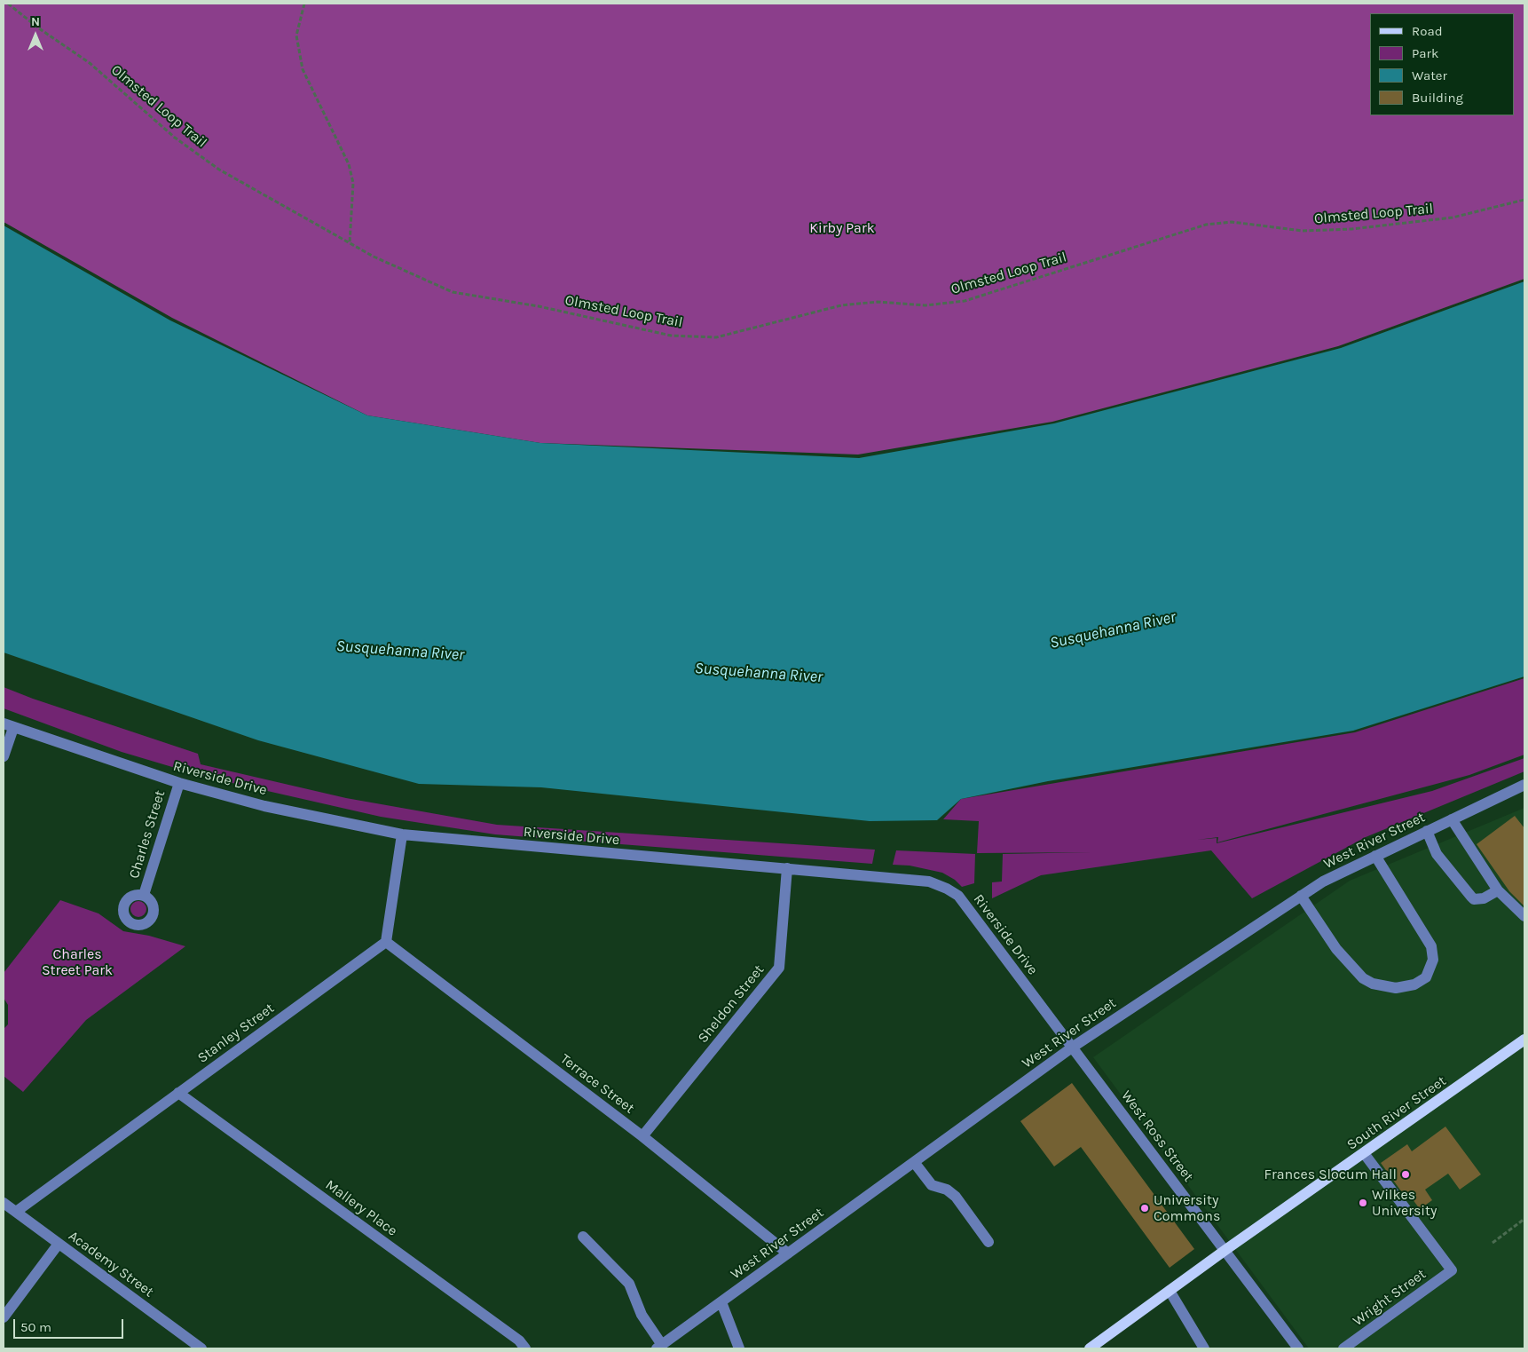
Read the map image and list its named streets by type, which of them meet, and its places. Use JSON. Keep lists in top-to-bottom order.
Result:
{
  "streets": {
    "main road": ["South River Street"],
    "street": [
      "Riverside Drive",
      "Charles Street",
      "West River Street",
      "Sheldon Street",
      "Stanley Street",
      "Terrace Street",
      "West Ross Street",
      "Mallery Place",
      "Academy Street",
      "Wright Street"
    ],
    "path": ["Olmsted Loop Trail"]
  },
  "crossings": [
    ["Riverside Drive", "Charles Street"],
    ["Riverside Drive", "West River Street"],
    ["Riverside Drive", "Sheldon Street"],
    ["Riverside Drive", "West Ross Street"],
    ["West River Street", "Terrace Street"],
    ["West River Street", "West Ross Street"],
    ["Sheldon Street", "Terrace Street"],
    ["Stanley Street", "Terrace Street"],
    ["Stanley Street", "Mallery Place"],
    ["Stanley Street", "Academy Street"],
    ["South River Street", "West Ross Street"],
    ["South River Street", "Wright Street"]
  ],
  "water": ["Susquehanna River"],
  "parks": ["Kirby Park", "Charles Street Park"],
  "places": ["Frances Slocum Hall", "Wilkes University", "University Commons"],
  "legend": [
    "Road",
    "Park",
    "Water",
    "Building"
  ],
  "scale_bar": "50 m",
  "north": "top"
}
